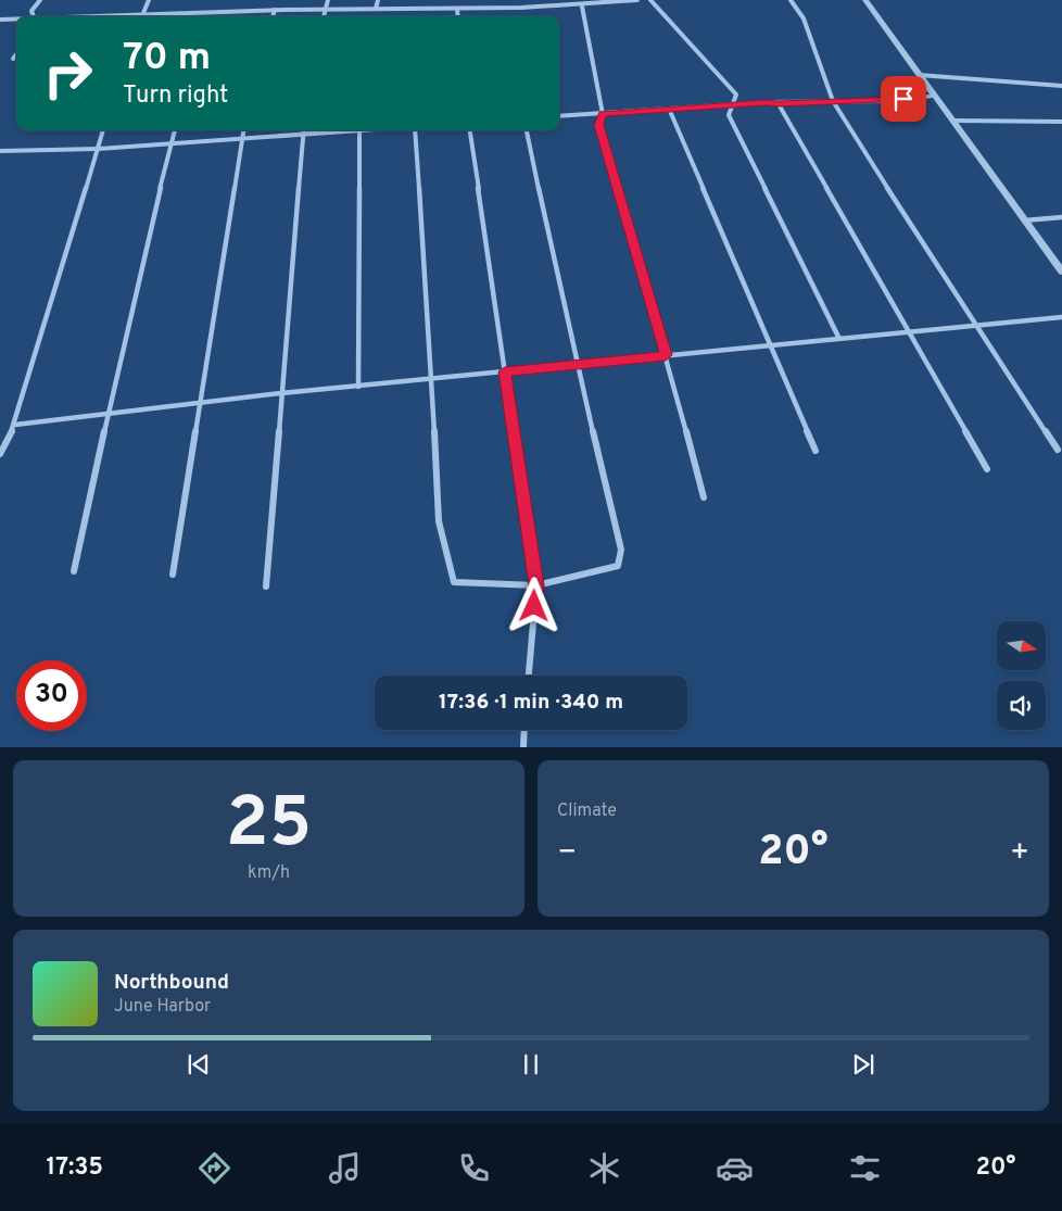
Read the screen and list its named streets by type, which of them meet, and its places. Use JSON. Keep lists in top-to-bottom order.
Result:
{
  "north": "right",
  "page": {
    "turn": ["70 m", "Turn right"],
    "limit": "30",
    "trip": "17:36 · 1 min · 340 m",
    "tile": [
      ["25", "km/h"],
      "Climate"
    ],
    "heat": ["−", "20°", "+"],
    "song": ["Northbound", "June Harbor"],
    "tabs": ["17:35", "20°"]
  }
}
